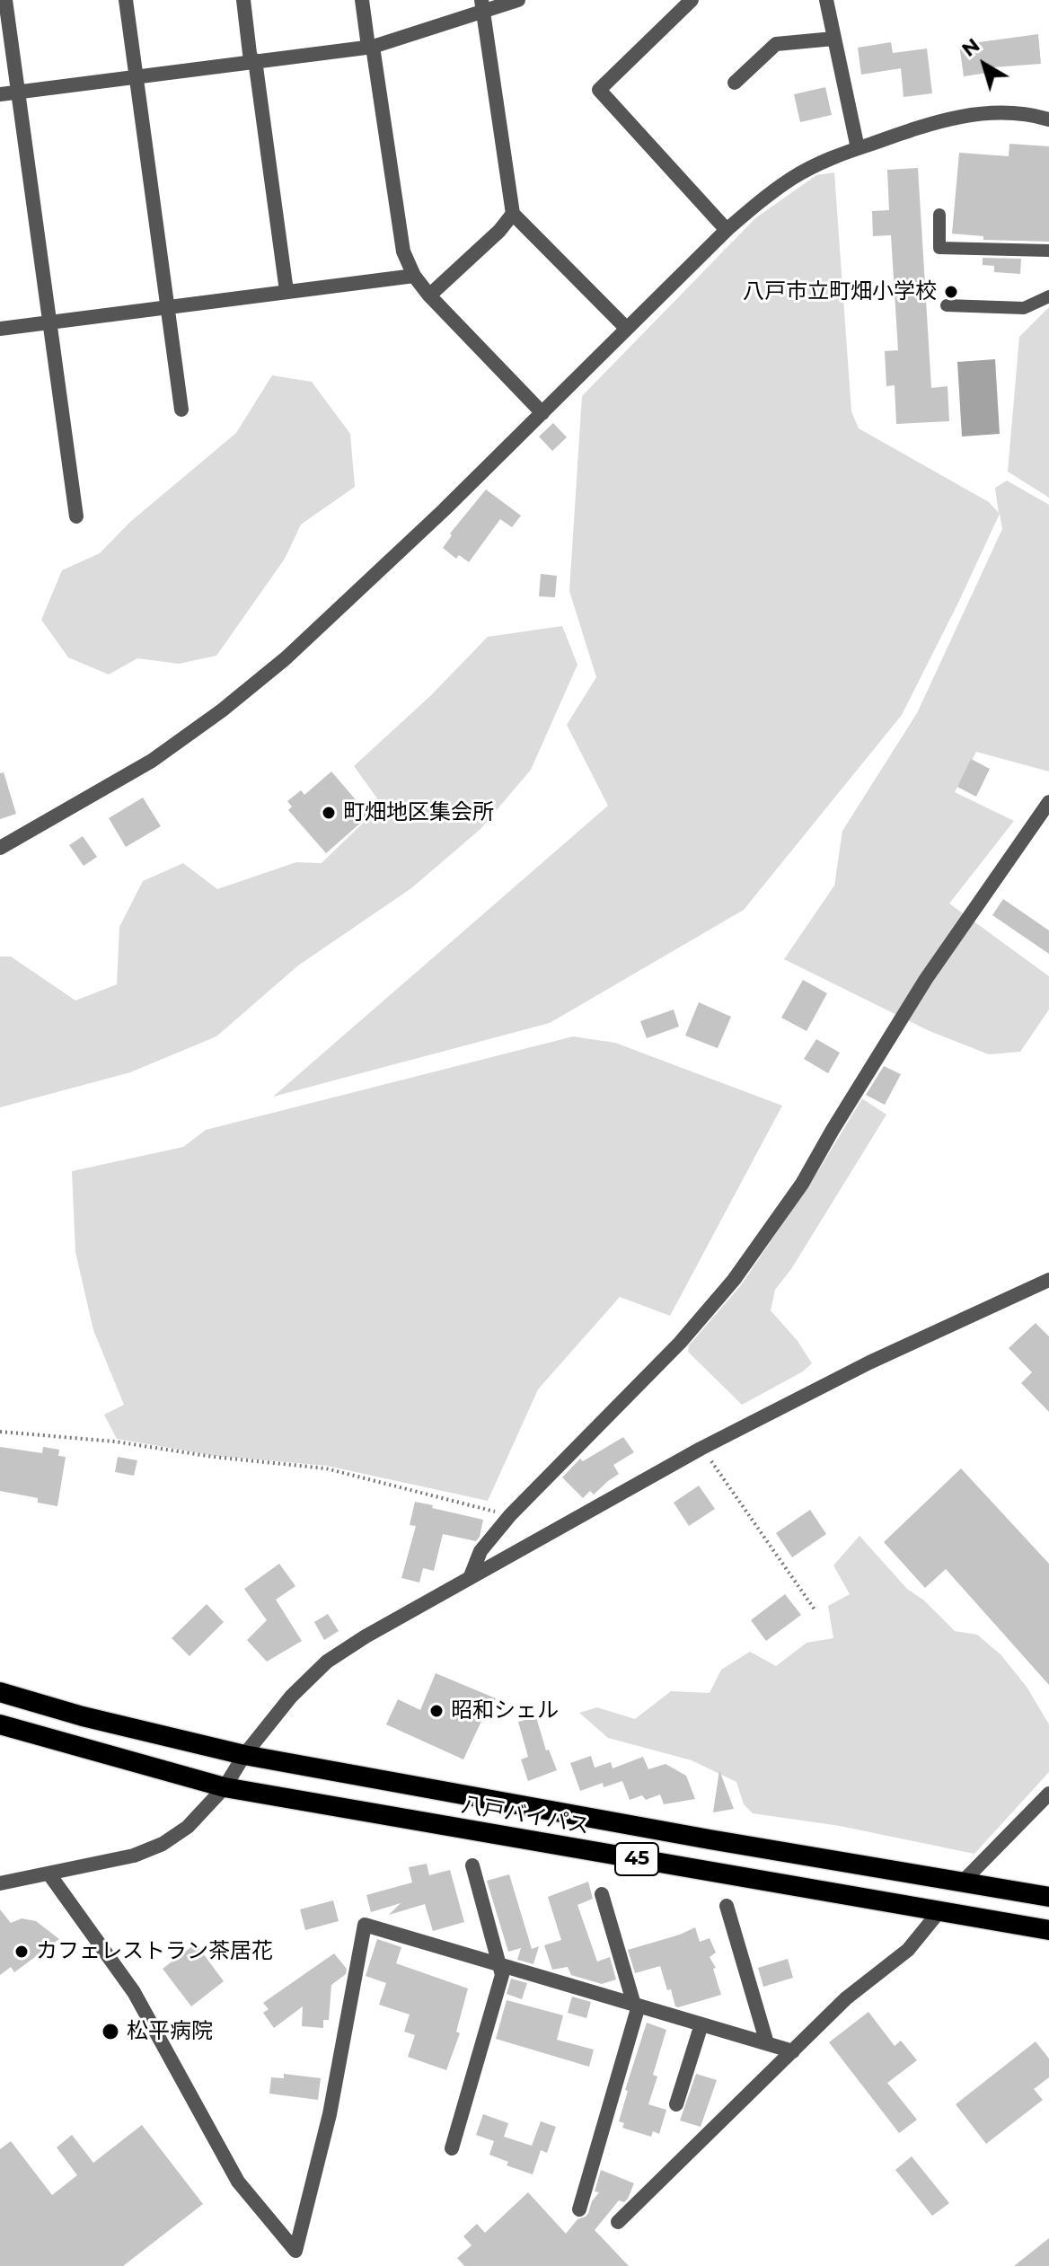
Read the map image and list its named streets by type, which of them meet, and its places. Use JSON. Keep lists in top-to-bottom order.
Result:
{
  "streets": {
    "highway": ["八戸バイパス", "45"]
  },
  "places": [
    "八戸市立町畑小学校",
    "町畑地区集会所",
    "昭和シェル",
    "カフェレストラン茶居花",
    "松平病院"
  ],
  "north": "top left"
}
